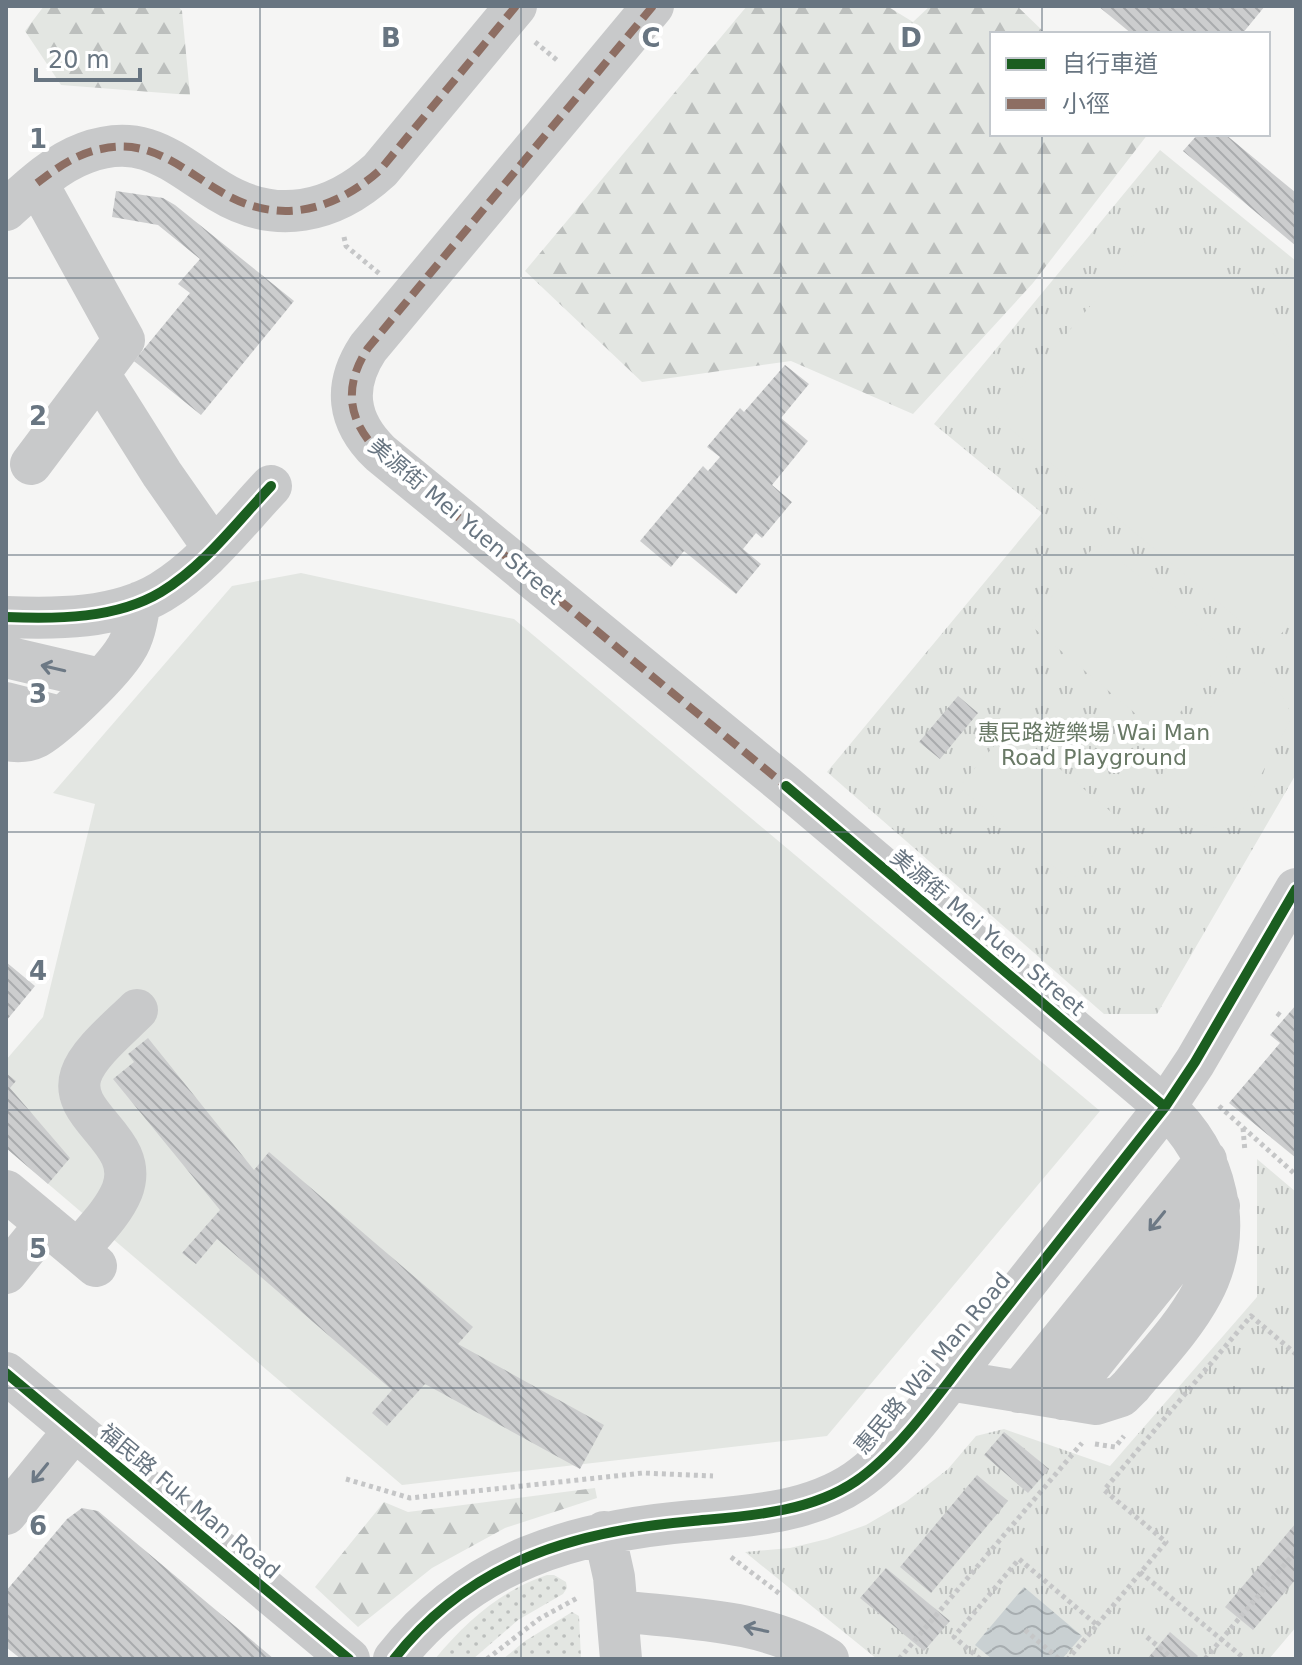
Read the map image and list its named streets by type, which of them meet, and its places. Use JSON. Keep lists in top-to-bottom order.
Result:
{
  "streets": {
    "street": ["美源街 Mei Yuen Street", "惠民路 Wai Man Road", "福民路 Fuk Man Road"]
  },
  "crossings": [
    ["美源街 Mei Yuen Street", "惠民路 Wai Man Road"]
  ],
  "parks": ["惠民路遊樂場 Wai Man Road Playground"],
  "legend": ["自行車道", "小徑"],
  "scale_bar": "20 m",
  "grid": {
    "columns": ["B", "C", "D"],
    "rows": [
      "1",
      "2",
      "3",
      "4",
      "5",
      "6"
    ]
  }
}
